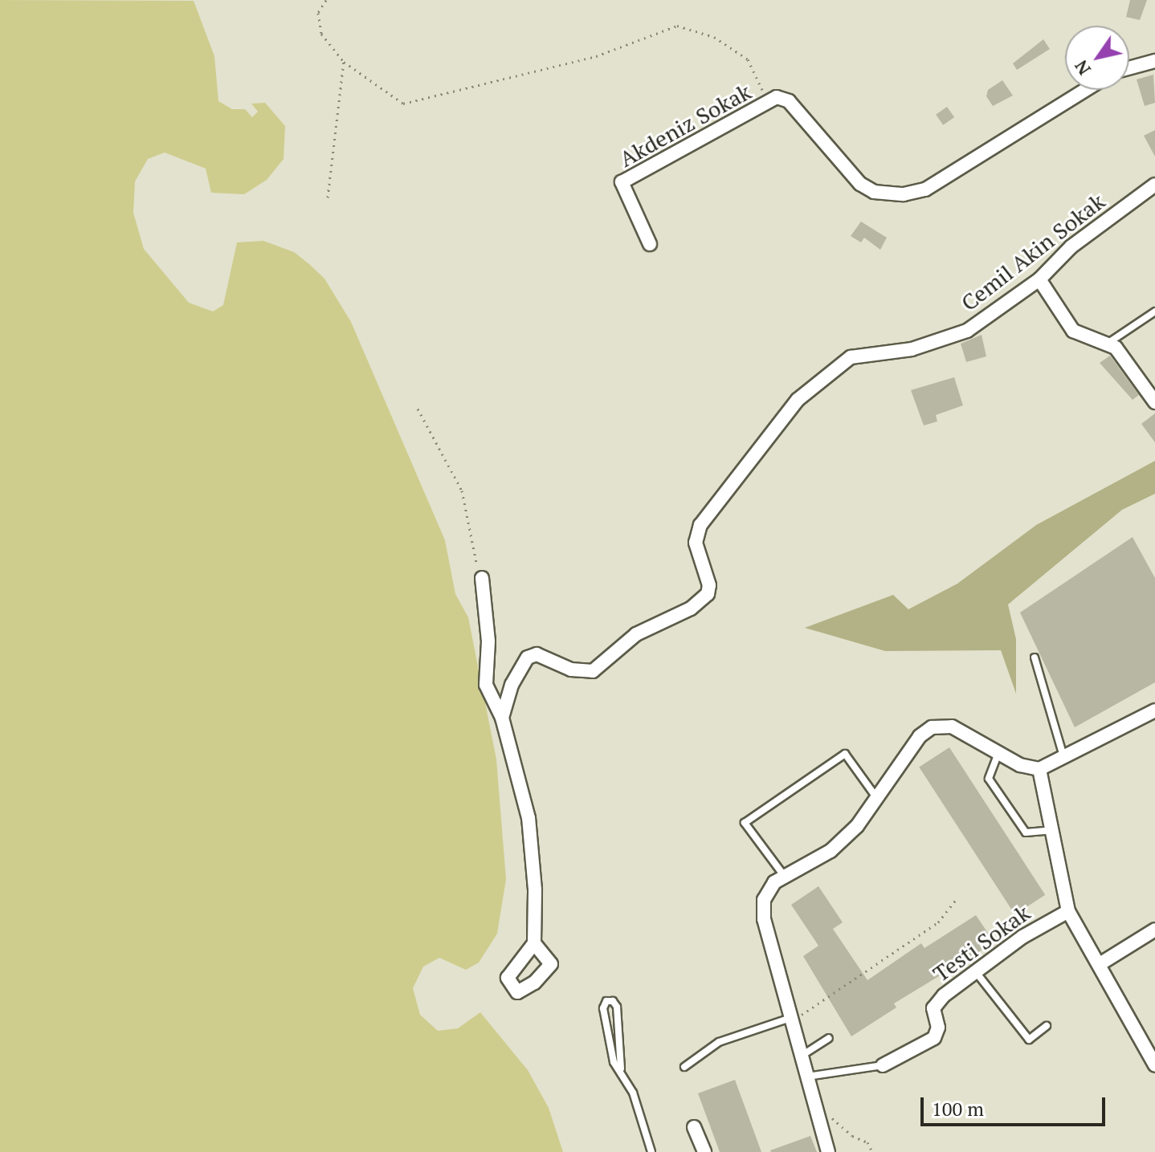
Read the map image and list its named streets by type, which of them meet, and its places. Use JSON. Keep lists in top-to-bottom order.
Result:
{
  "streets": {
    "street": ["Akdeniz Sokak", "Cemil Akin Sokak", "Testi Sokak"]
  },
  "scale_bar": "100 m",
  "north": "bottom left"
}
